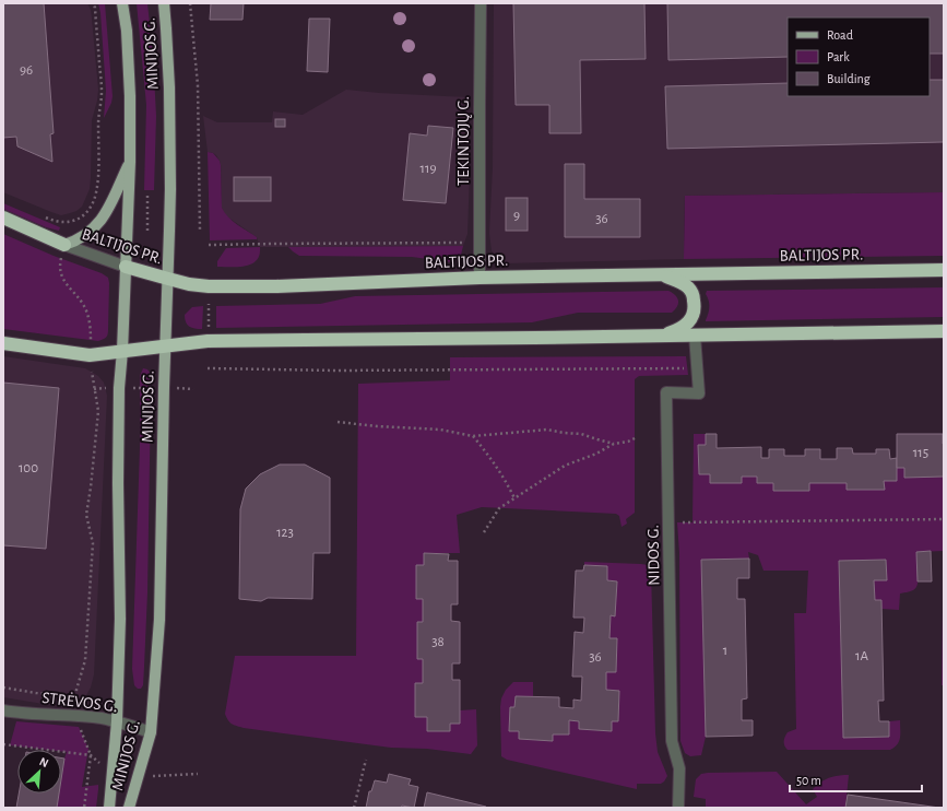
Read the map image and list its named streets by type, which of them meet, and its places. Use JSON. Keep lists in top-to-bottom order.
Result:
{
  "streets": {
    "highway": ["BALTIJOS PR."],
    "main road": ["MINIJOS G."],
    "street": ["TEKINTOJŲ G.", "NIDOS G.", "STRĖVOS G."]
  },
  "crossings": [
    ["MINIJOS G.", "BALTIJOS PR."],
    ["MINIJOS G.", "STRĖVOS G."],
    ["TEKINTOJŲ G.", "BALTIJOS PR."]
  ],
  "house_numbers": [
    "96",
    "119",
    "9",
    "36",
    "115",
    "100",
    "123",
    "38",
    "1",
    "1A",
    "36"
  ],
  "legend": ["Road", "Park", "Building"],
  "scale_bar": "50 m",
  "north": "top right"
}
